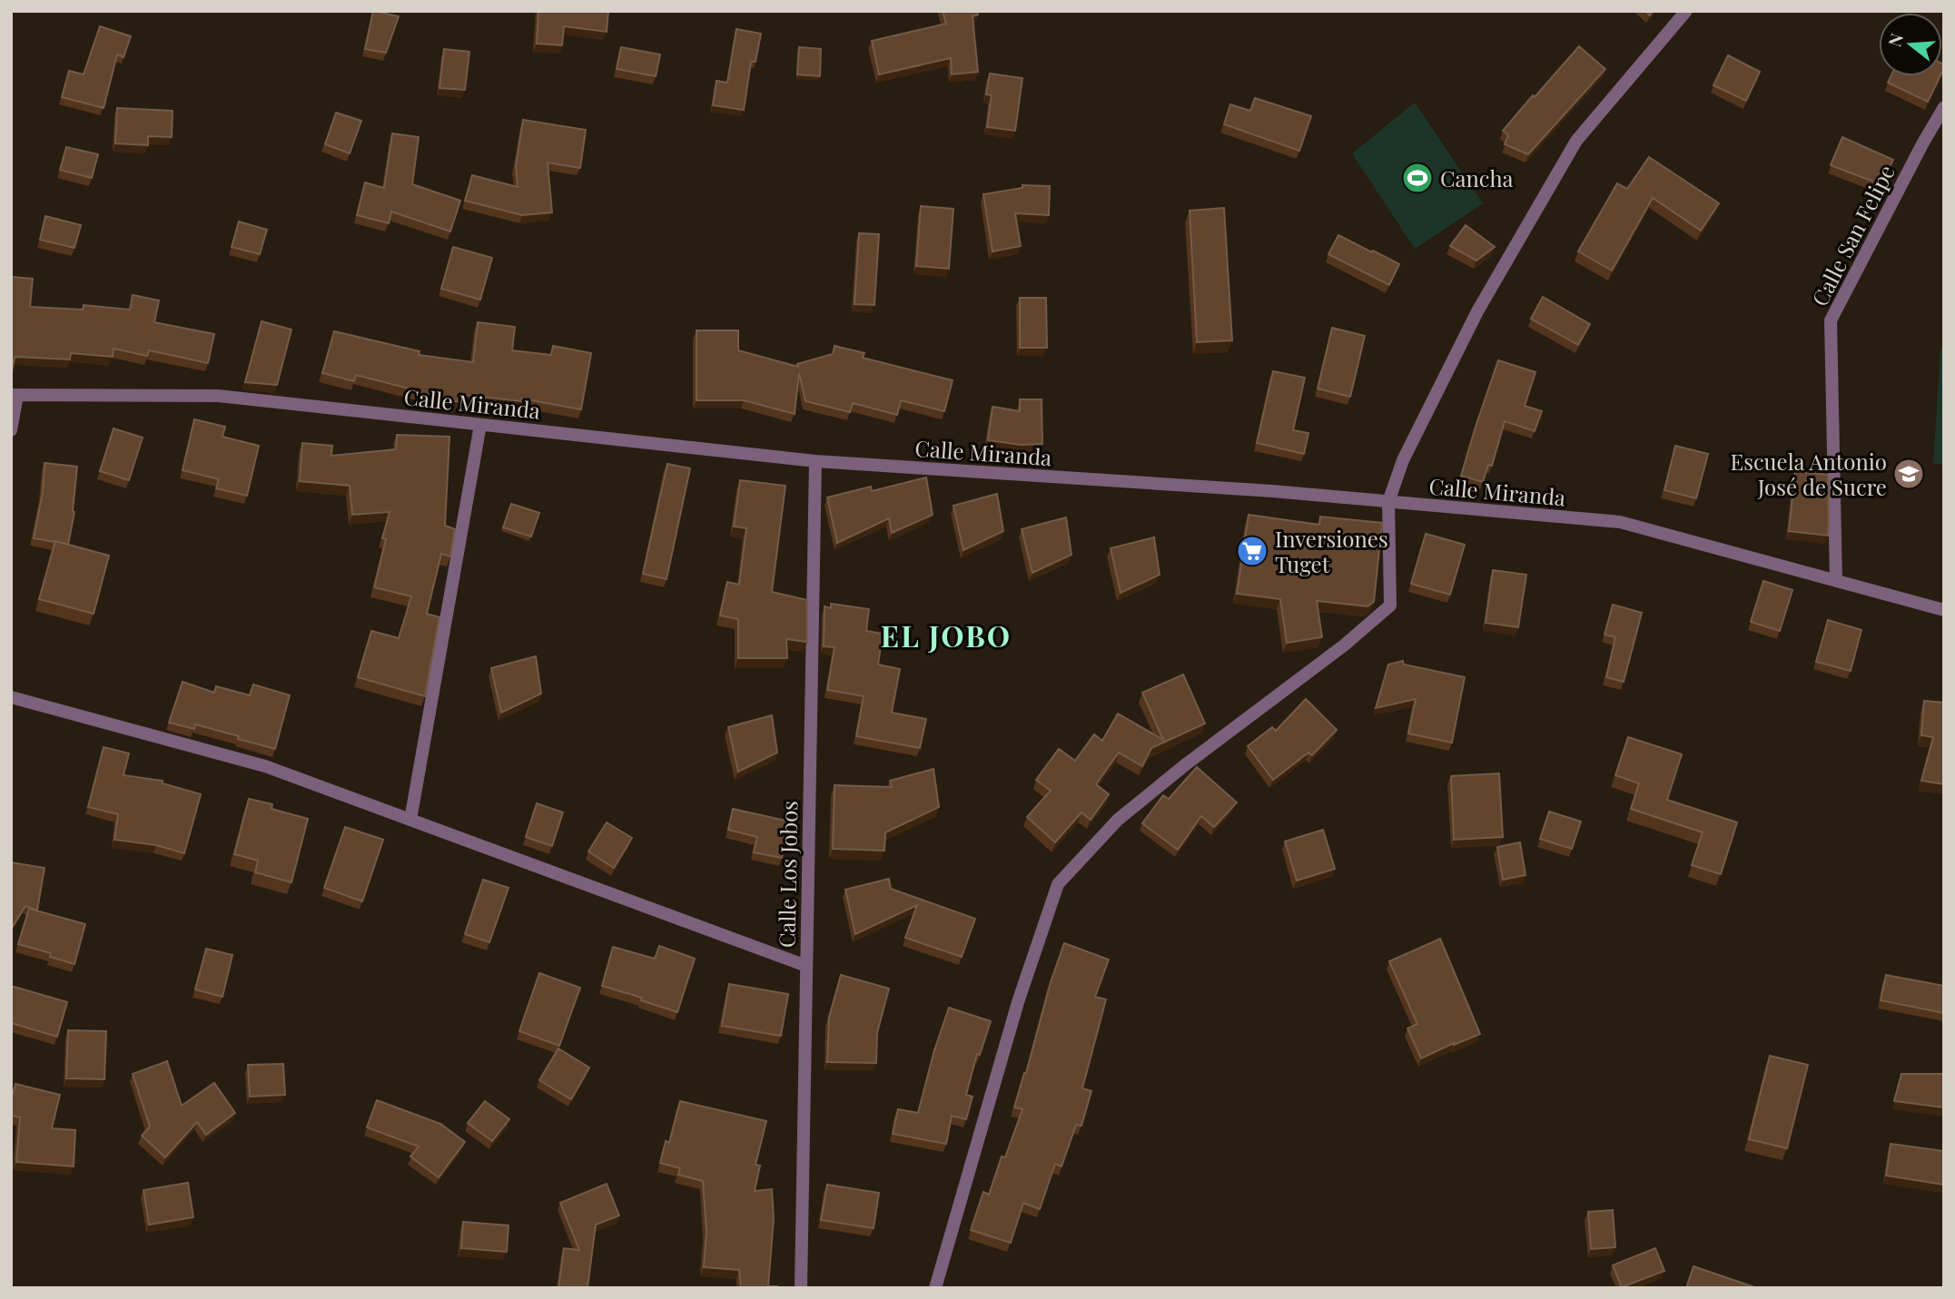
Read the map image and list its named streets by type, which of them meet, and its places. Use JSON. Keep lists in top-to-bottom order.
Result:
{
  "streets": {
    "street": ["Calle San Felipe", "Calle Miranda", "Calle Los Jobos"]
  },
  "crossings": [
    ["Calle San Felipe", "Calle Miranda"],
    ["Calle Miranda", "Calle Los Jobos"]
  ],
  "districts": ["EL JOBO"],
  "places": {
    "sports": ["Cancha"],
    "school or university": ["Escuela Antonio José de Sucre"],
    "supermarket": ["Inversiones Tuget"]
  },
  "north": "left"
}
